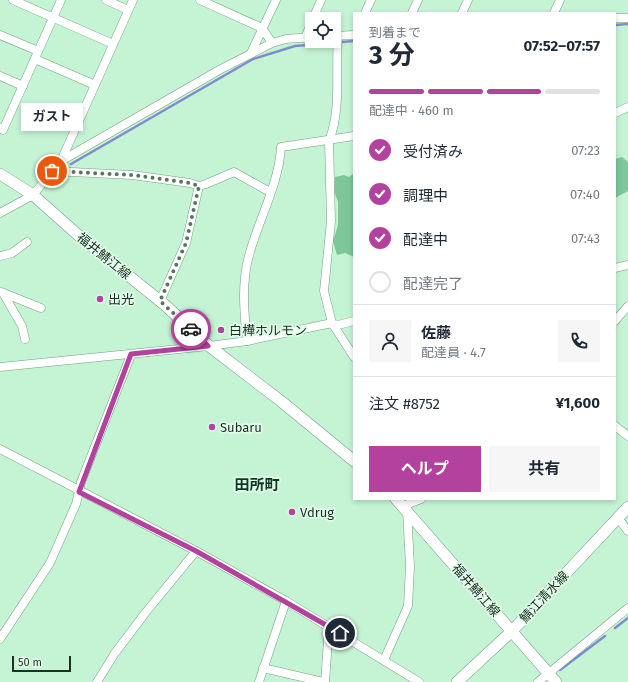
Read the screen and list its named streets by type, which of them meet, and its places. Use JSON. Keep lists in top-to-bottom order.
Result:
{
  "streets": {
    "main road": ["福井鯖江線", "鯖江清水線"]
  },
  "crossings": [
    ["福井鯖江線", "鯖江清水線"]
  ],
  "districts": ["田所町"],
  "places": [
    "ガスト",
    "出光",
    "白樺ホルモン",
    "Subaru",
    "Vdrug"
  ],
  "scale_bar": "50 m",
  "page": {
    "heading": ["3 分", "到着まで", "07:52–07:57"],
    "panel": [
      "佐藤",
      "配達員 · 4.7",
      "注文 #8752",
      "¥1,600"
    ],
    "bar": "配達中 · 460 m",
    "bubble": "ガスト",
    "list": [
      ["受付済み", "07:23"],
      ["調理中", "07:40"],
      ["配達中", "07:43"],
      "配達完了"
    ],
    "buttons": ["ヘルプ", "共有"],
    "scale": "50 m"
  }
}
